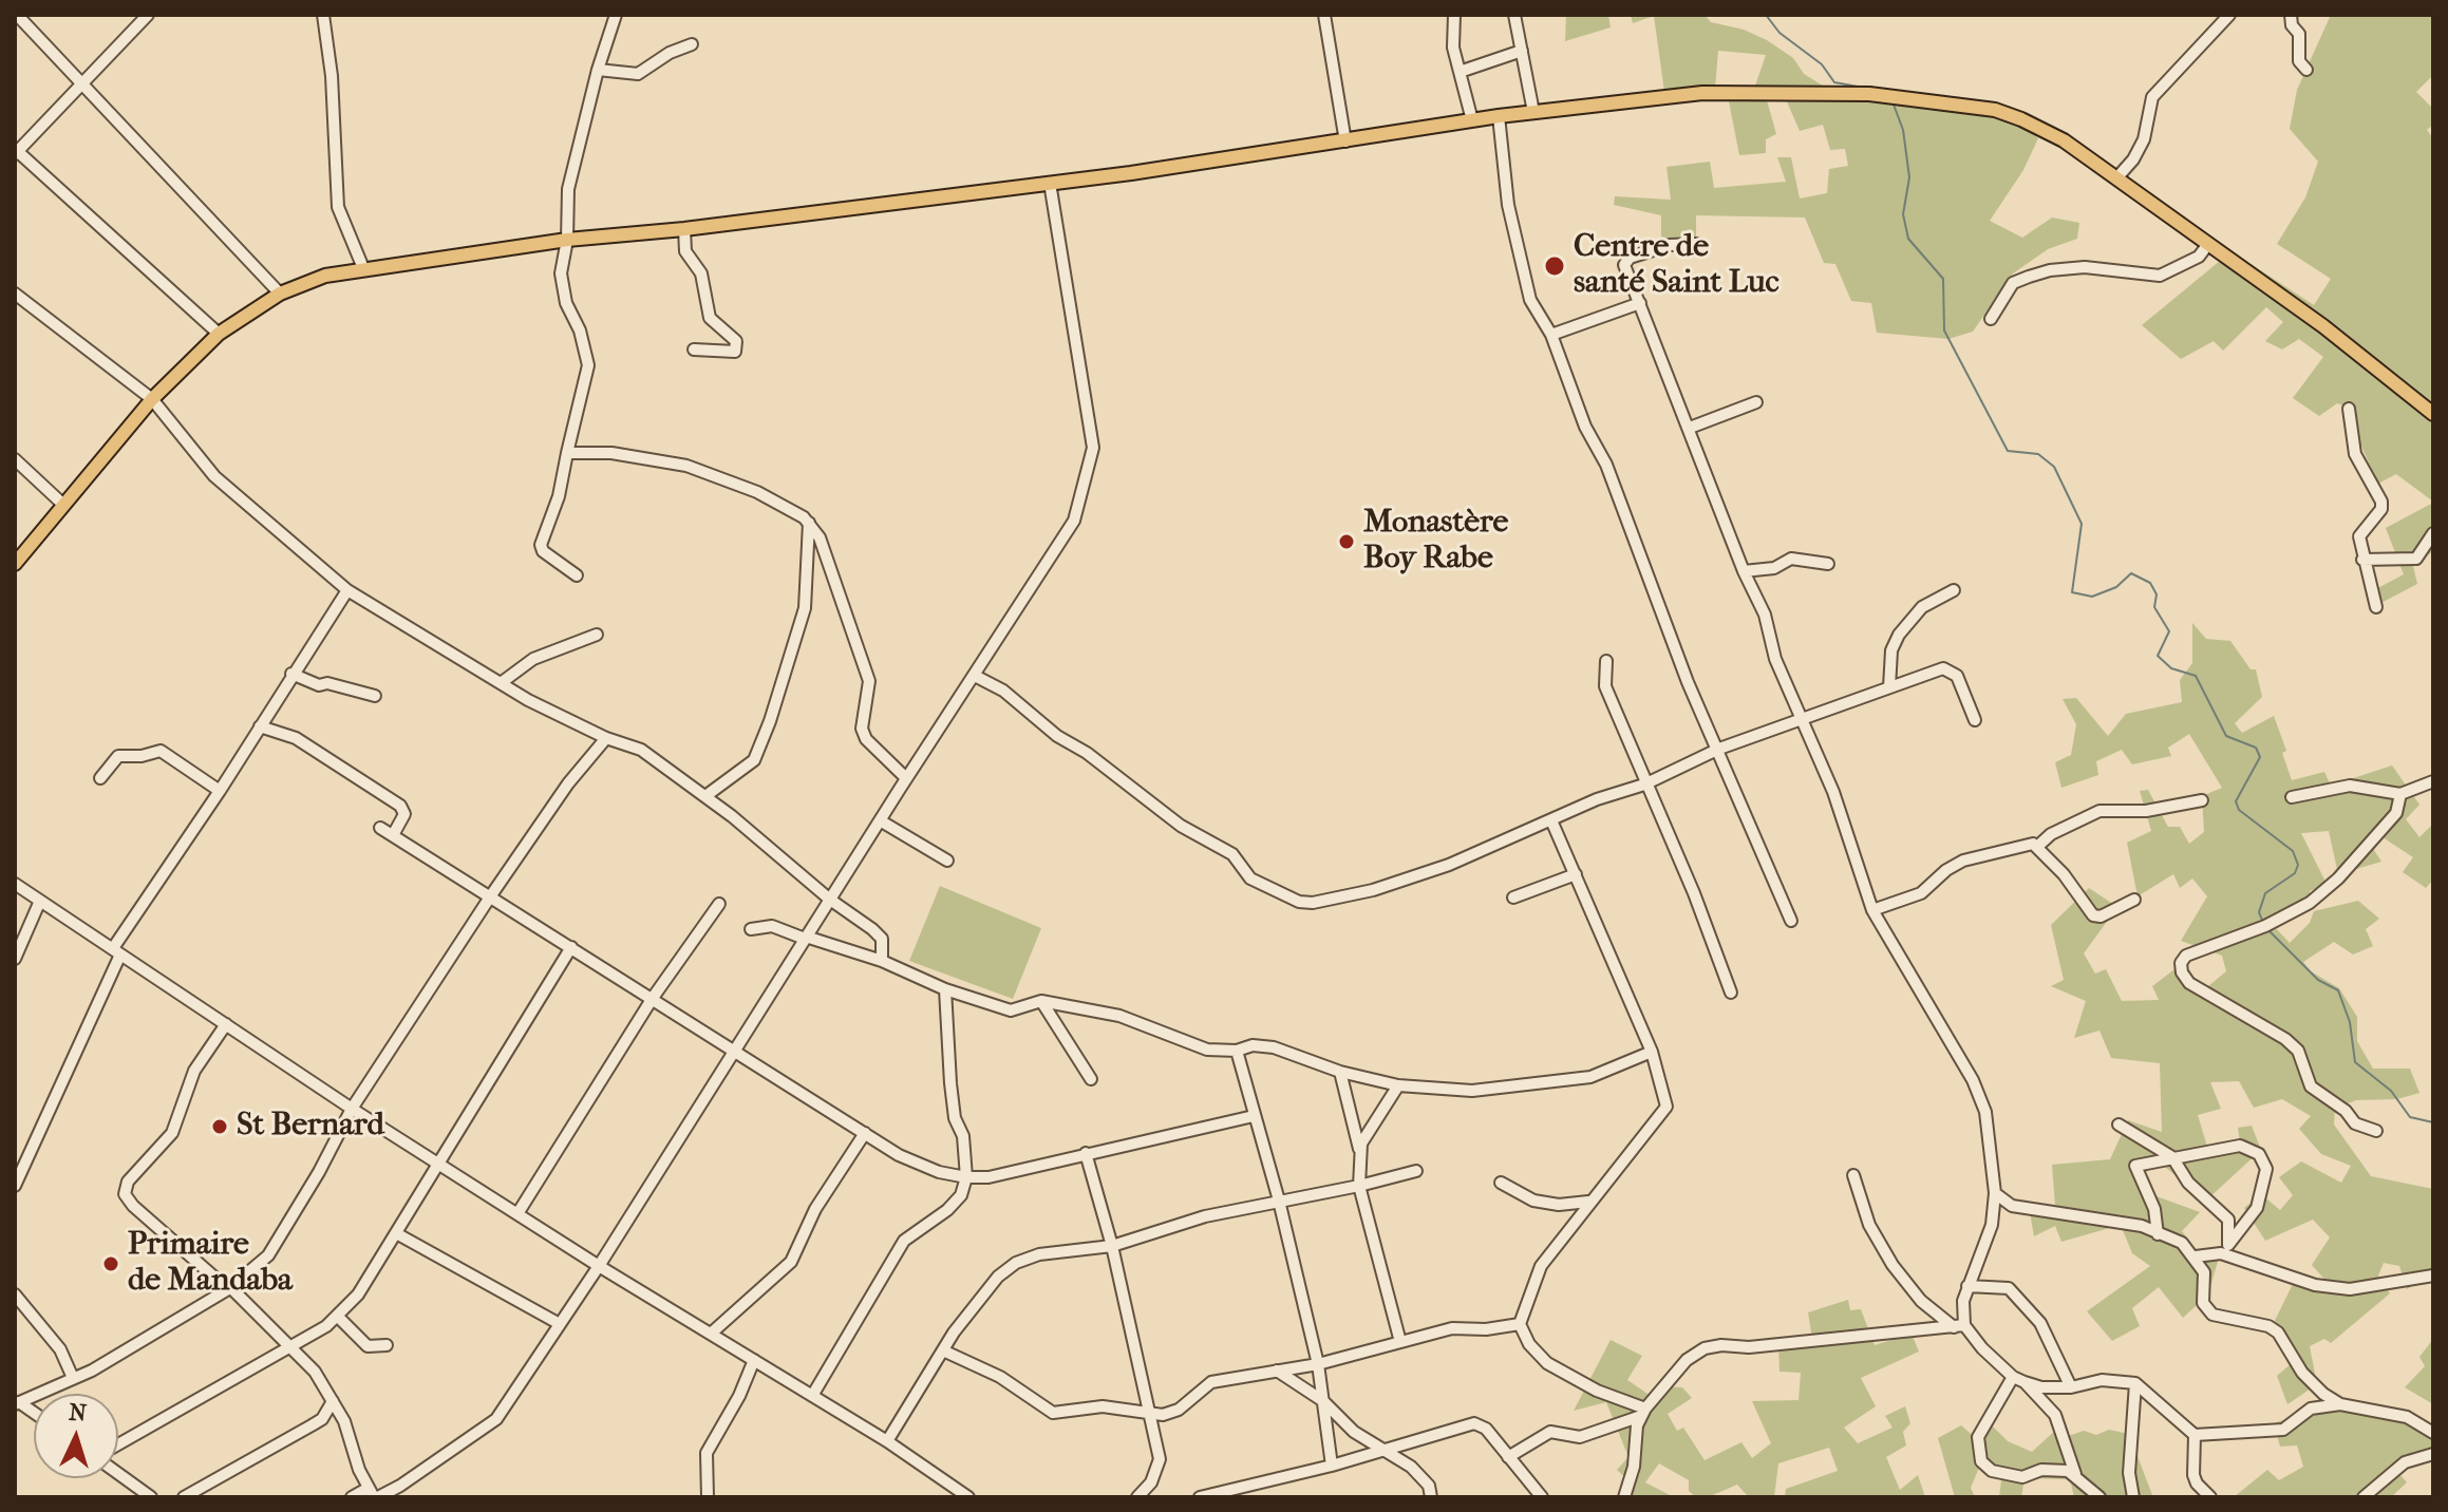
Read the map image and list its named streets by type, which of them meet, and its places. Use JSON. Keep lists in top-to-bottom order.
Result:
{
  "places": [
    "Centre de santé Saint Luc",
    "Monastère Boy Rabe",
    "St Bernard",
    "Primaire de Mandaba"
  ],
  "north": "top"
}
